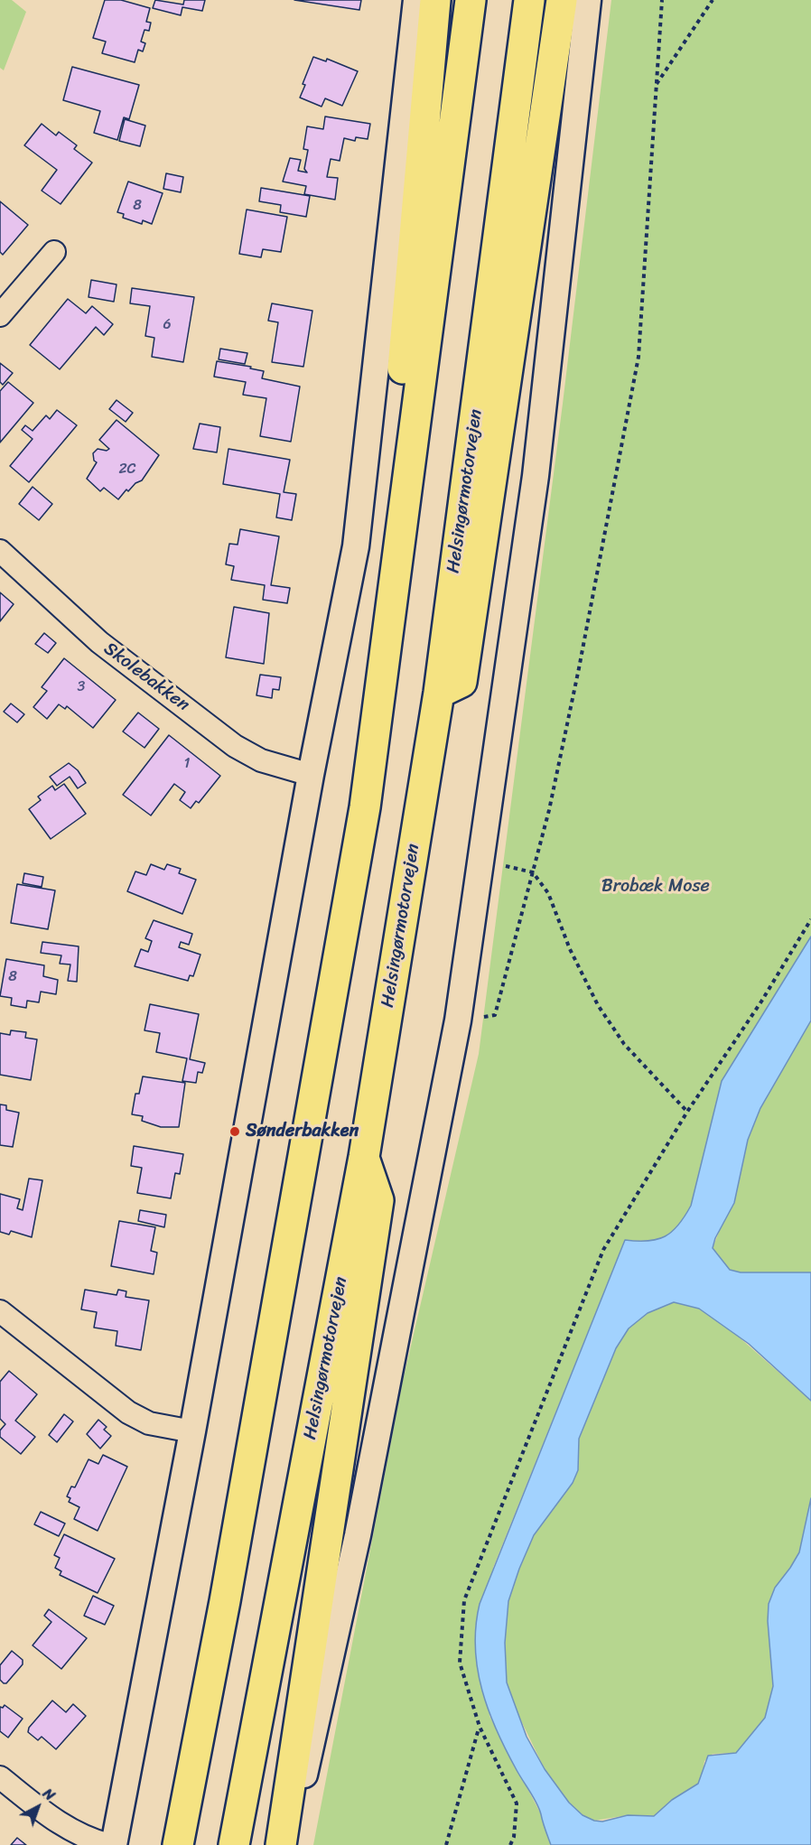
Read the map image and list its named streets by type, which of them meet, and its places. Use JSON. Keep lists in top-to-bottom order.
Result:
{
  "streets": {
    "highway": ["Helsingørmotorvejen"],
    "street": ["Skolebakken"]
  },
  "parks": ["Brobæk Mose"],
  "places": ["Sønderbakken"],
  "house_numbers": [
    "8",
    "6",
    "2C",
    "3",
    "1",
    "8"
  ],
  "north": "top right"
}
